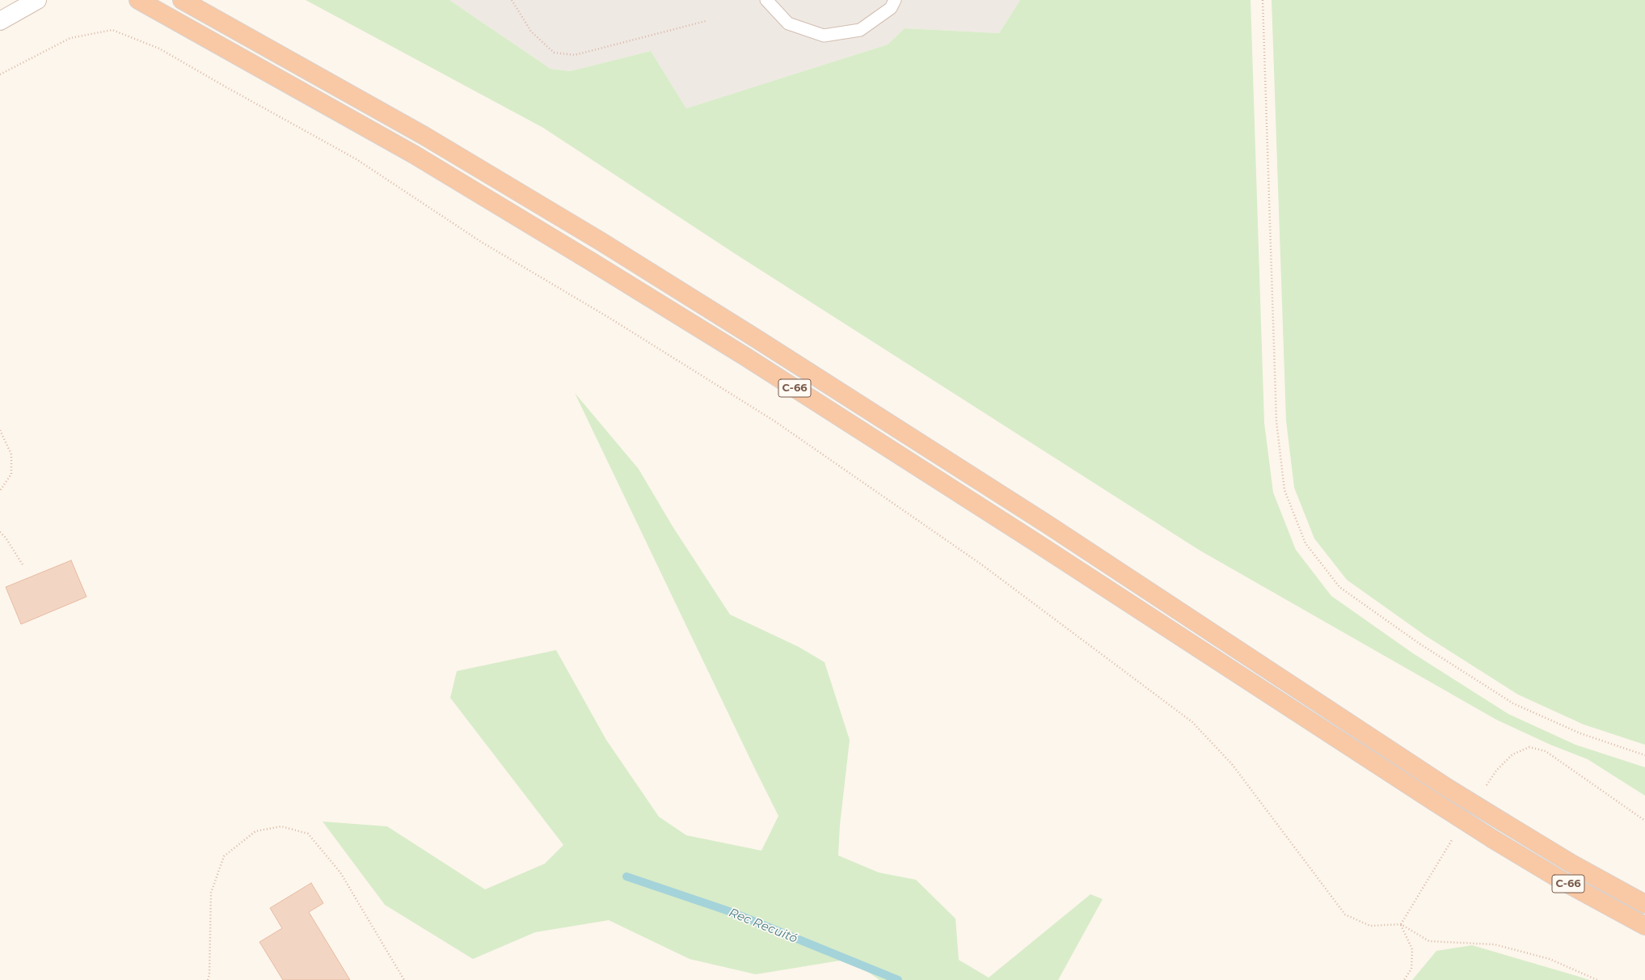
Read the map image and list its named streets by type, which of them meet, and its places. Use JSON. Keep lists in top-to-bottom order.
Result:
{
  "streets": {
    "highway": ["C-66"]
  },
  "water": ["Rec Recuitó"]
}
